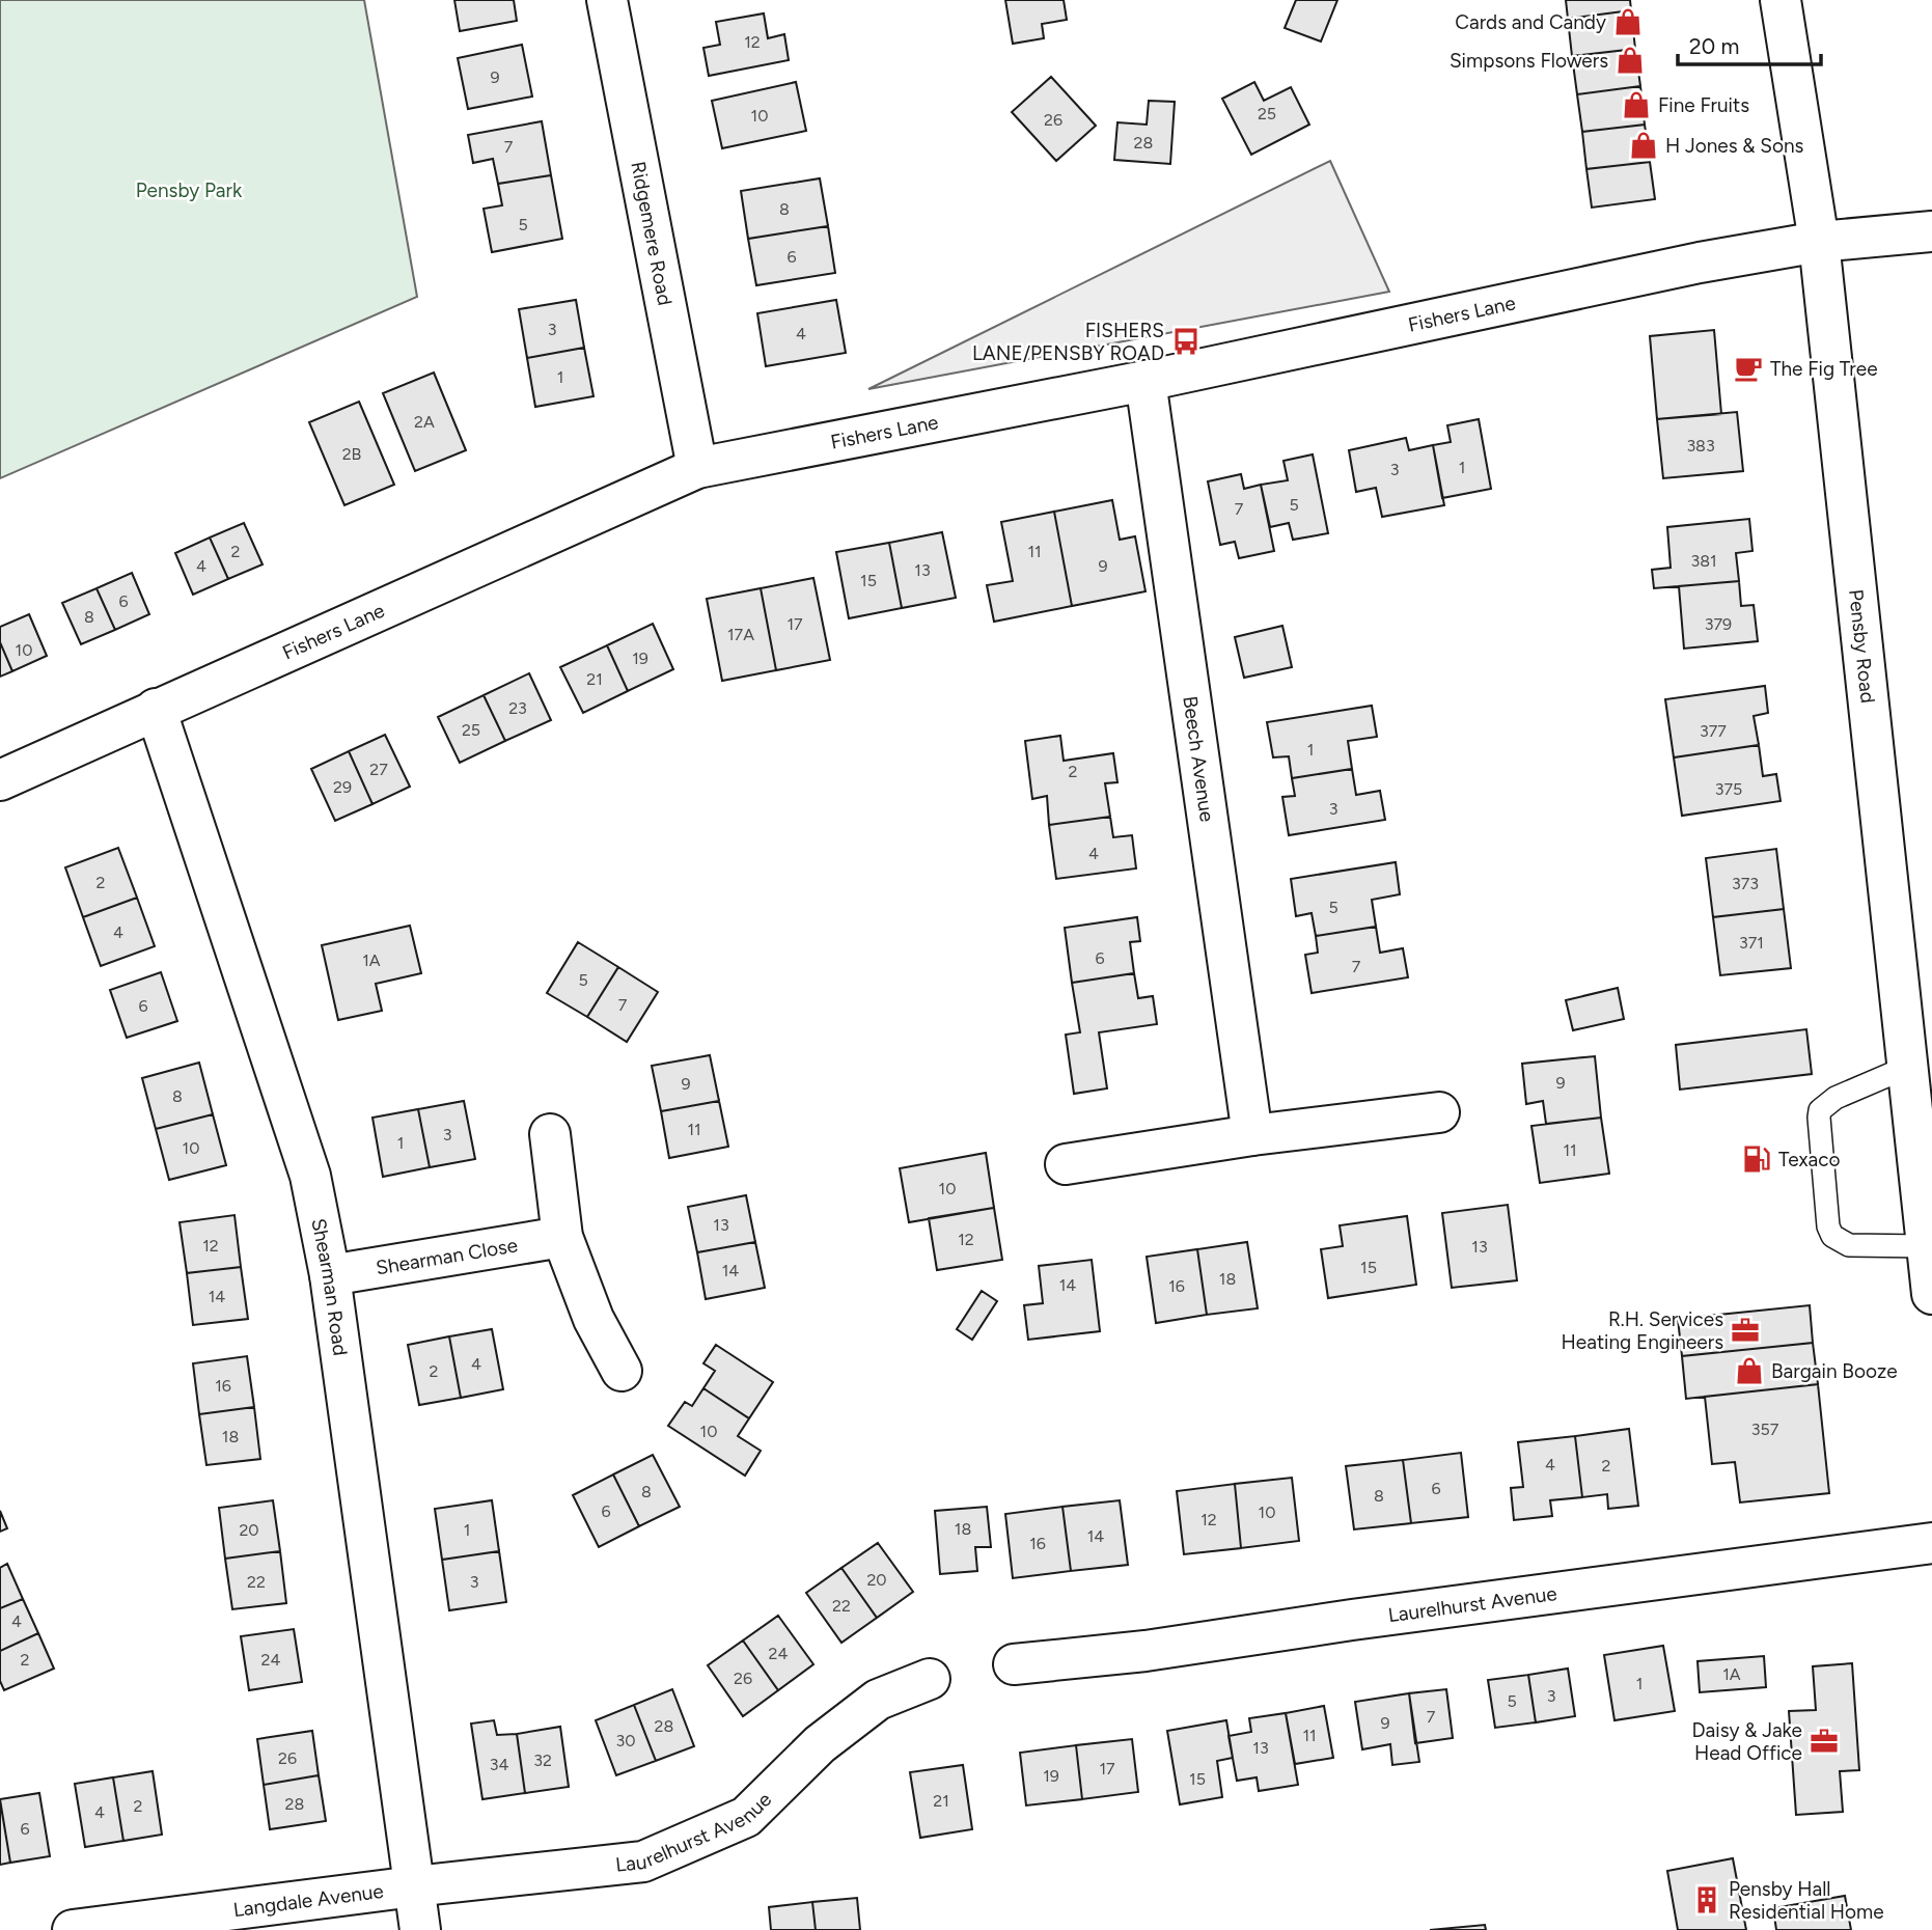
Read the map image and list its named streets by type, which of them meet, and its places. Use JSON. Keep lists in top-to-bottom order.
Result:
{
  "streets": {
    "street": [
      "Ridgemere Road",
      "Fishers Lane",
      "Pensby Road",
      "Beech Avenue",
      "Shearman Close",
      "Shearman Road",
      "Laurelhurst Avenue",
      "Langdale Avenue"
    ]
  },
  "crossings": [
    ["Ridgemere Road", "Fishers Lane"],
    ["Fishers Lane", "Pensby Road"],
    ["Fishers Lane", "Beech Avenue"],
    ["Fishers Lane", "Shearman Road"],
    ["Shearman Close", "Shearman Road"],
    ["Shearman Road", "Laurelhurst Avenue"],
    ["Shearman Road", "Langdale Avenue"],
    ["Laurelhurst Avenue", "Langdale Avenue"]
  ],
  "parks": ["Pensby Park"],
  "places": {
    "shop": [
      "Cards and Candy",
      "Simpsons Flowers",
      "Fine Fruits",
      "H Jones & Sons",
      "Bargain Booze"
    ],
    "bus stop": ["FISHERS LANE/PENSBY ROAD"],
    "cafe": ["The Fig Tree"],
    "fuel station": ["Texaco"],
    "office": ["R.H. Services Heating Engineers", "Daisy & Jake Head Office"],
    "building": ["Pensby Hall Residential Home"]
  },
  "house_numbers": [
    "12",
    "9",
    "25",
    "10",
    "26",
    "28",
    "7",
    "8",
    "5",
    "6",
    "3",
    "4",
    "1",
    "2A",
    "383",
    "2B",
    "1",
    "3",
    "5",
    "7",
    "2",
    "11",
    "381",
    "4",
    "9",
    "13",
    "15",
    "6",
    "8",
    "17",
    "379",
    "17A",
    "10",
    "19",
    "21",
    "23",
    "25",
    "377",
    "1",
    "27",
    "2",
    "29",
    "375",
    "3",
    "4",
    "2",
    "373",
    "5",
    "4",
    "371",
    "6",
    "1A",
    "7",
    "5",
    "7",
    "6",
    "9",
    "9",
    "8",
    "11",
    "3",
    "1",
    "10",
    "11",
    "10",
    "13",
    "12",
    "12",
    "13",
    "15",
    "14",
    "18",
    "14",
    "16",
    "14",
    "4",
    "2",
    "16",
    "357",
    "10",
    "18",
    "4",
    "2",
    "6",
    "8",
    "8",
    "6",
    "10",
    "12",
    "18",
    "20",
    "1",
    "14",
    "16",
    "20",
    "22",
    "3",
    "22",
    "4",
    "24",
    "2",
    "24",
    "1A",
    "26",
    "1",
    "3",
    "5",
    "7",
    "9",
    "28",
    "11",
    "30",
    "13",
    "26",
    "32",
    "34",
    "17",
    "19",
    "15",
    "21",
    "28",
    "2",
    "4",
    "6"
  ],
  "scale_bar": "20 m"
}
